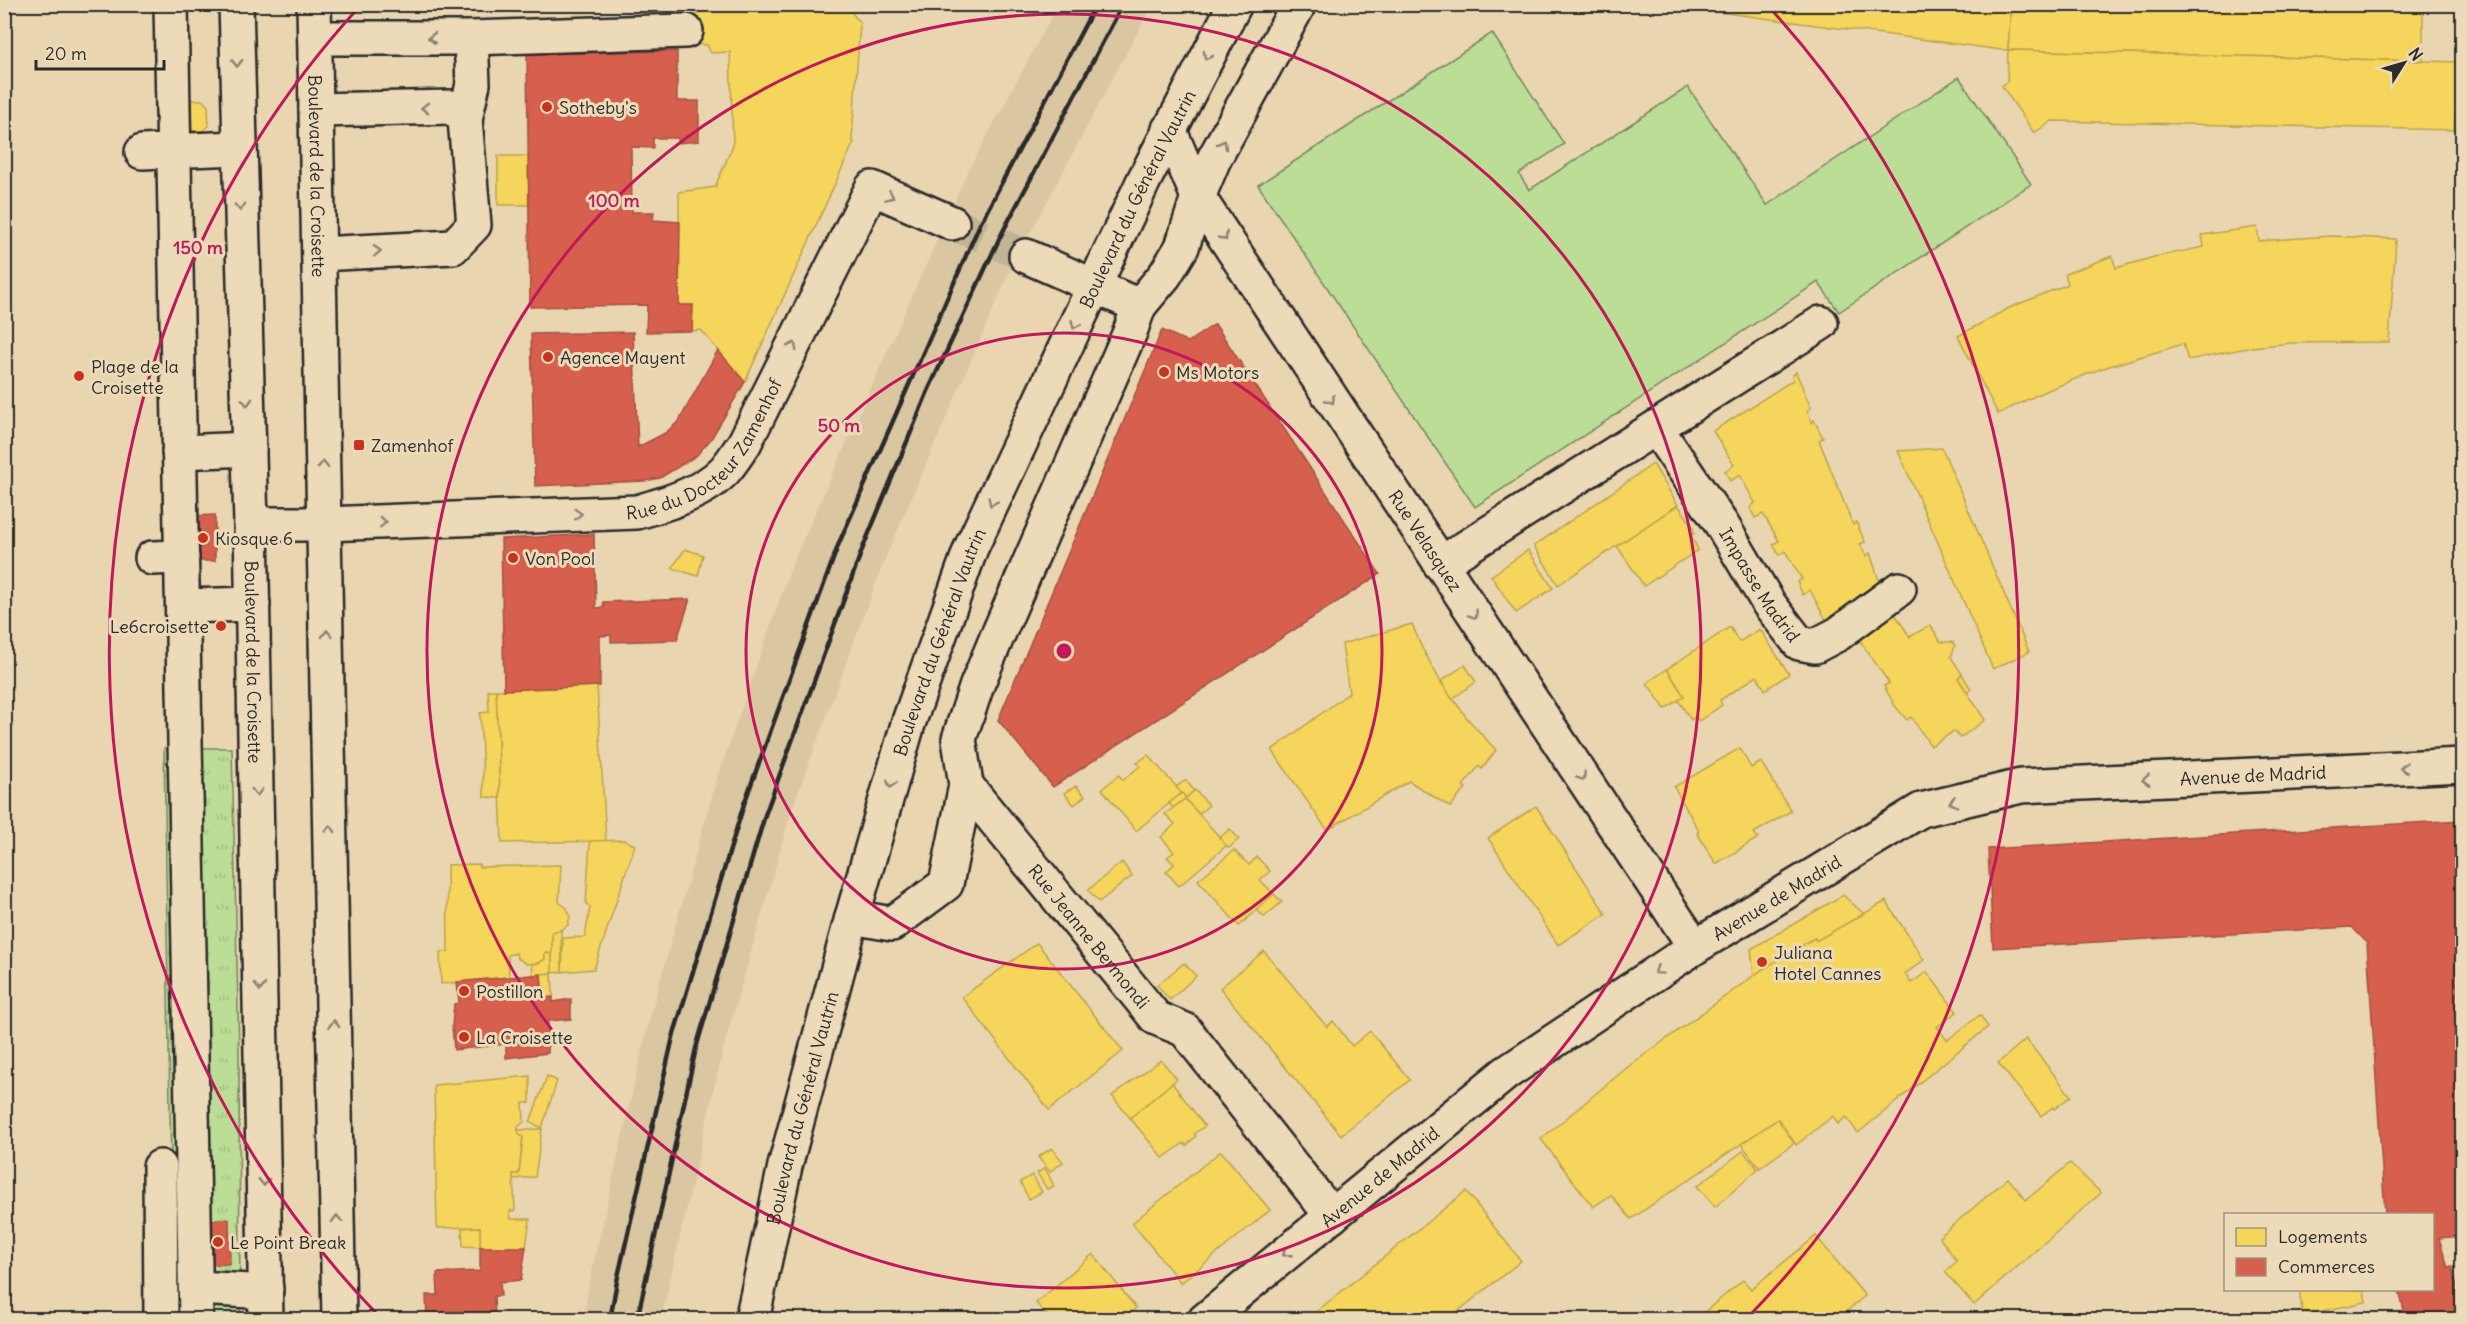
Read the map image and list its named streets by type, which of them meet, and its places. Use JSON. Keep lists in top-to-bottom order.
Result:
{
  "streets": {
    "street": [
      "Boulevard de la Croisette",
      "Boulevard du Général Vautrin",
      "Rue du Docteur Zamenhof",
      "Rue Velasquez",
      "Impasse Madrid",
      "Avenue de Madrid",
      "Rue Jeanne Bermondi"
    ]
  },
  "crossings": [
    ["Boulevard de la Croisette", "Rue du Docteur Zamenhof"],
    ["Boulevard du Général Vautrin", "Rue Velasquez"],
    ["Rue Velasquez", "Avenue de Madrid"],
    ["Avenue de Madrid", "Rue Jeanne Bermondi"]
  ],
  "one_way": ["Rue du Docteur Zamenhof", "Rue Velasquez", "Avenue de Madrid"],
  "places": {
    "other": [
      "Sotheby's",
      "Agence Mayent",
      "Ms Motors",
      "Plage de la Croisette",
      "Kiosque 6",
      "Von Pool",
      "Le6croisette",
      "Juliana Hotel Cannes",
      "Postillon",
      "La Croisette",
      "Le Point Break"
    ],
    "transit": ["Zamenhof"]
  },
  "legend": ["Logements", "Commerces"],
  "scale_bar": "20 m",
  "north": "top right",
  "rings": ["100 m", "150 m", "50 m"]
}
